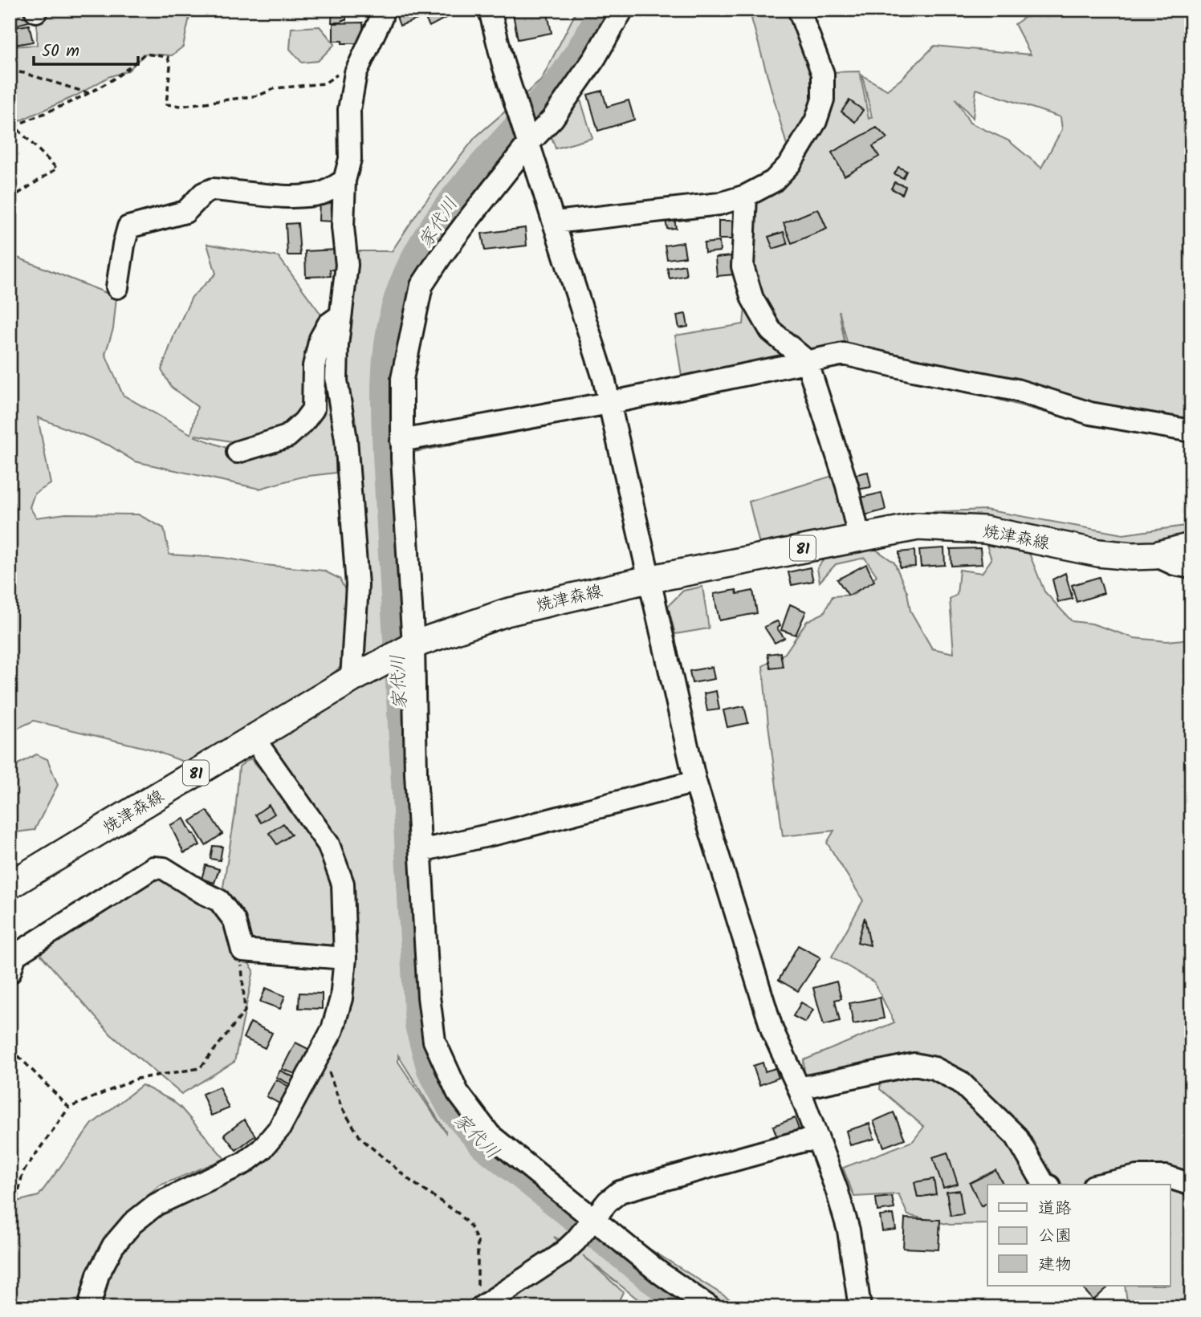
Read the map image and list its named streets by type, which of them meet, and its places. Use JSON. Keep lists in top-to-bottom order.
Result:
{
  "streets": {
    "main road": ["焼津森線", "81"]
  },
  "water": ["家代川"],
  "legend": ["道路", "公園", "建物"],
  "scale_bar": "50 m"
}
